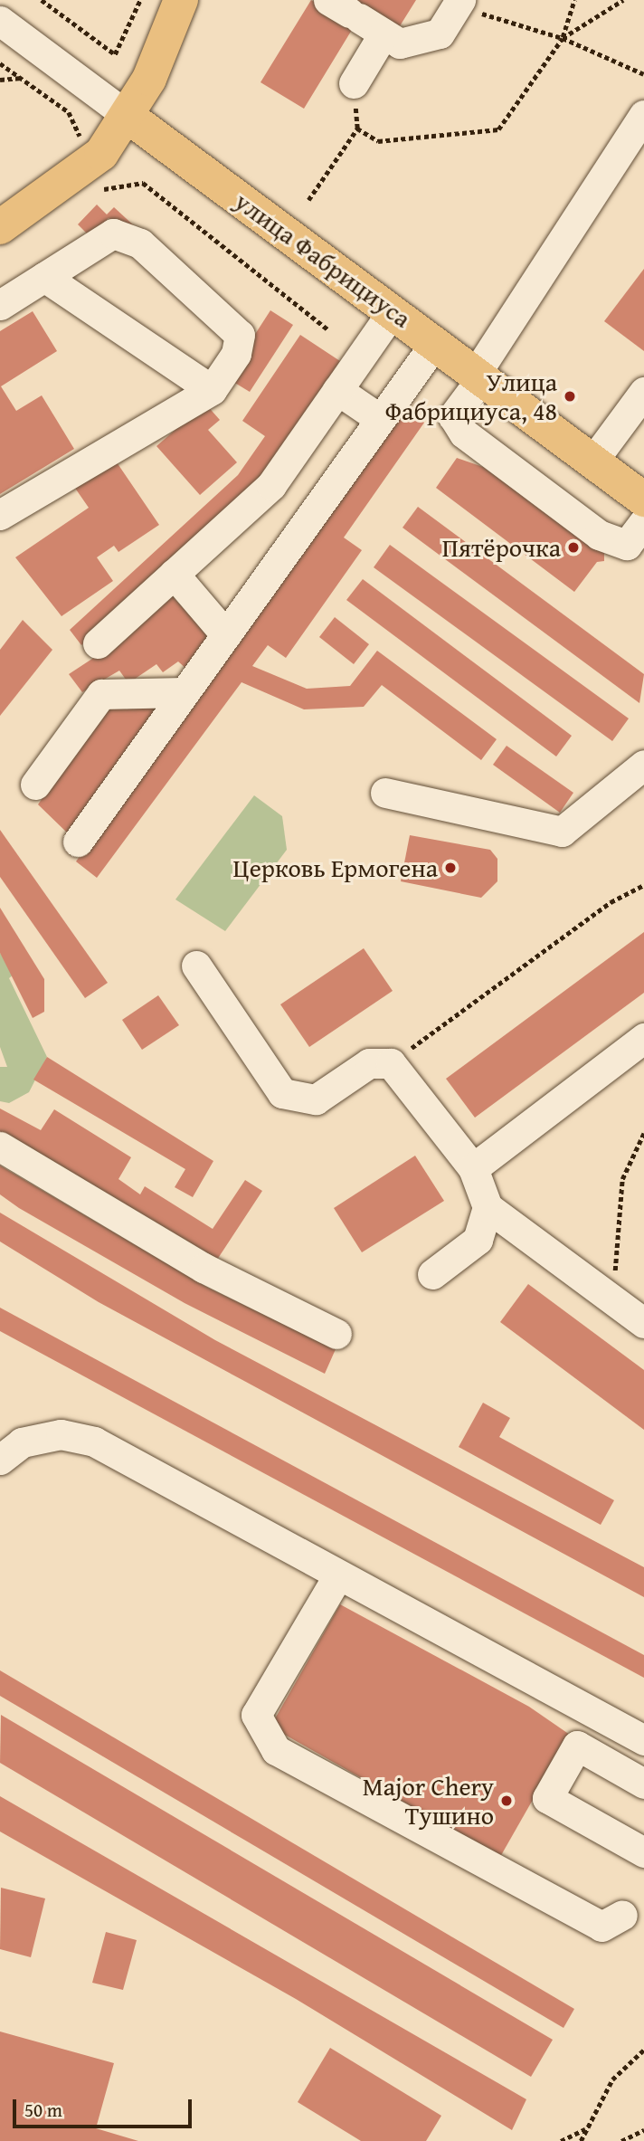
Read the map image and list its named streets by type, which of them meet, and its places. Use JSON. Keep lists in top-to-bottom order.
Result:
{
  "streets": {
    "main road": ["улица Фабрициуса"]
  },
  "places": [
    "Улица Фабрициуса, 48",
    "Пятёрочка",
    "Церковь Ермогена",
    "Major Chery Тушино"
  ],
  "scale_bar": "50 m"
}
